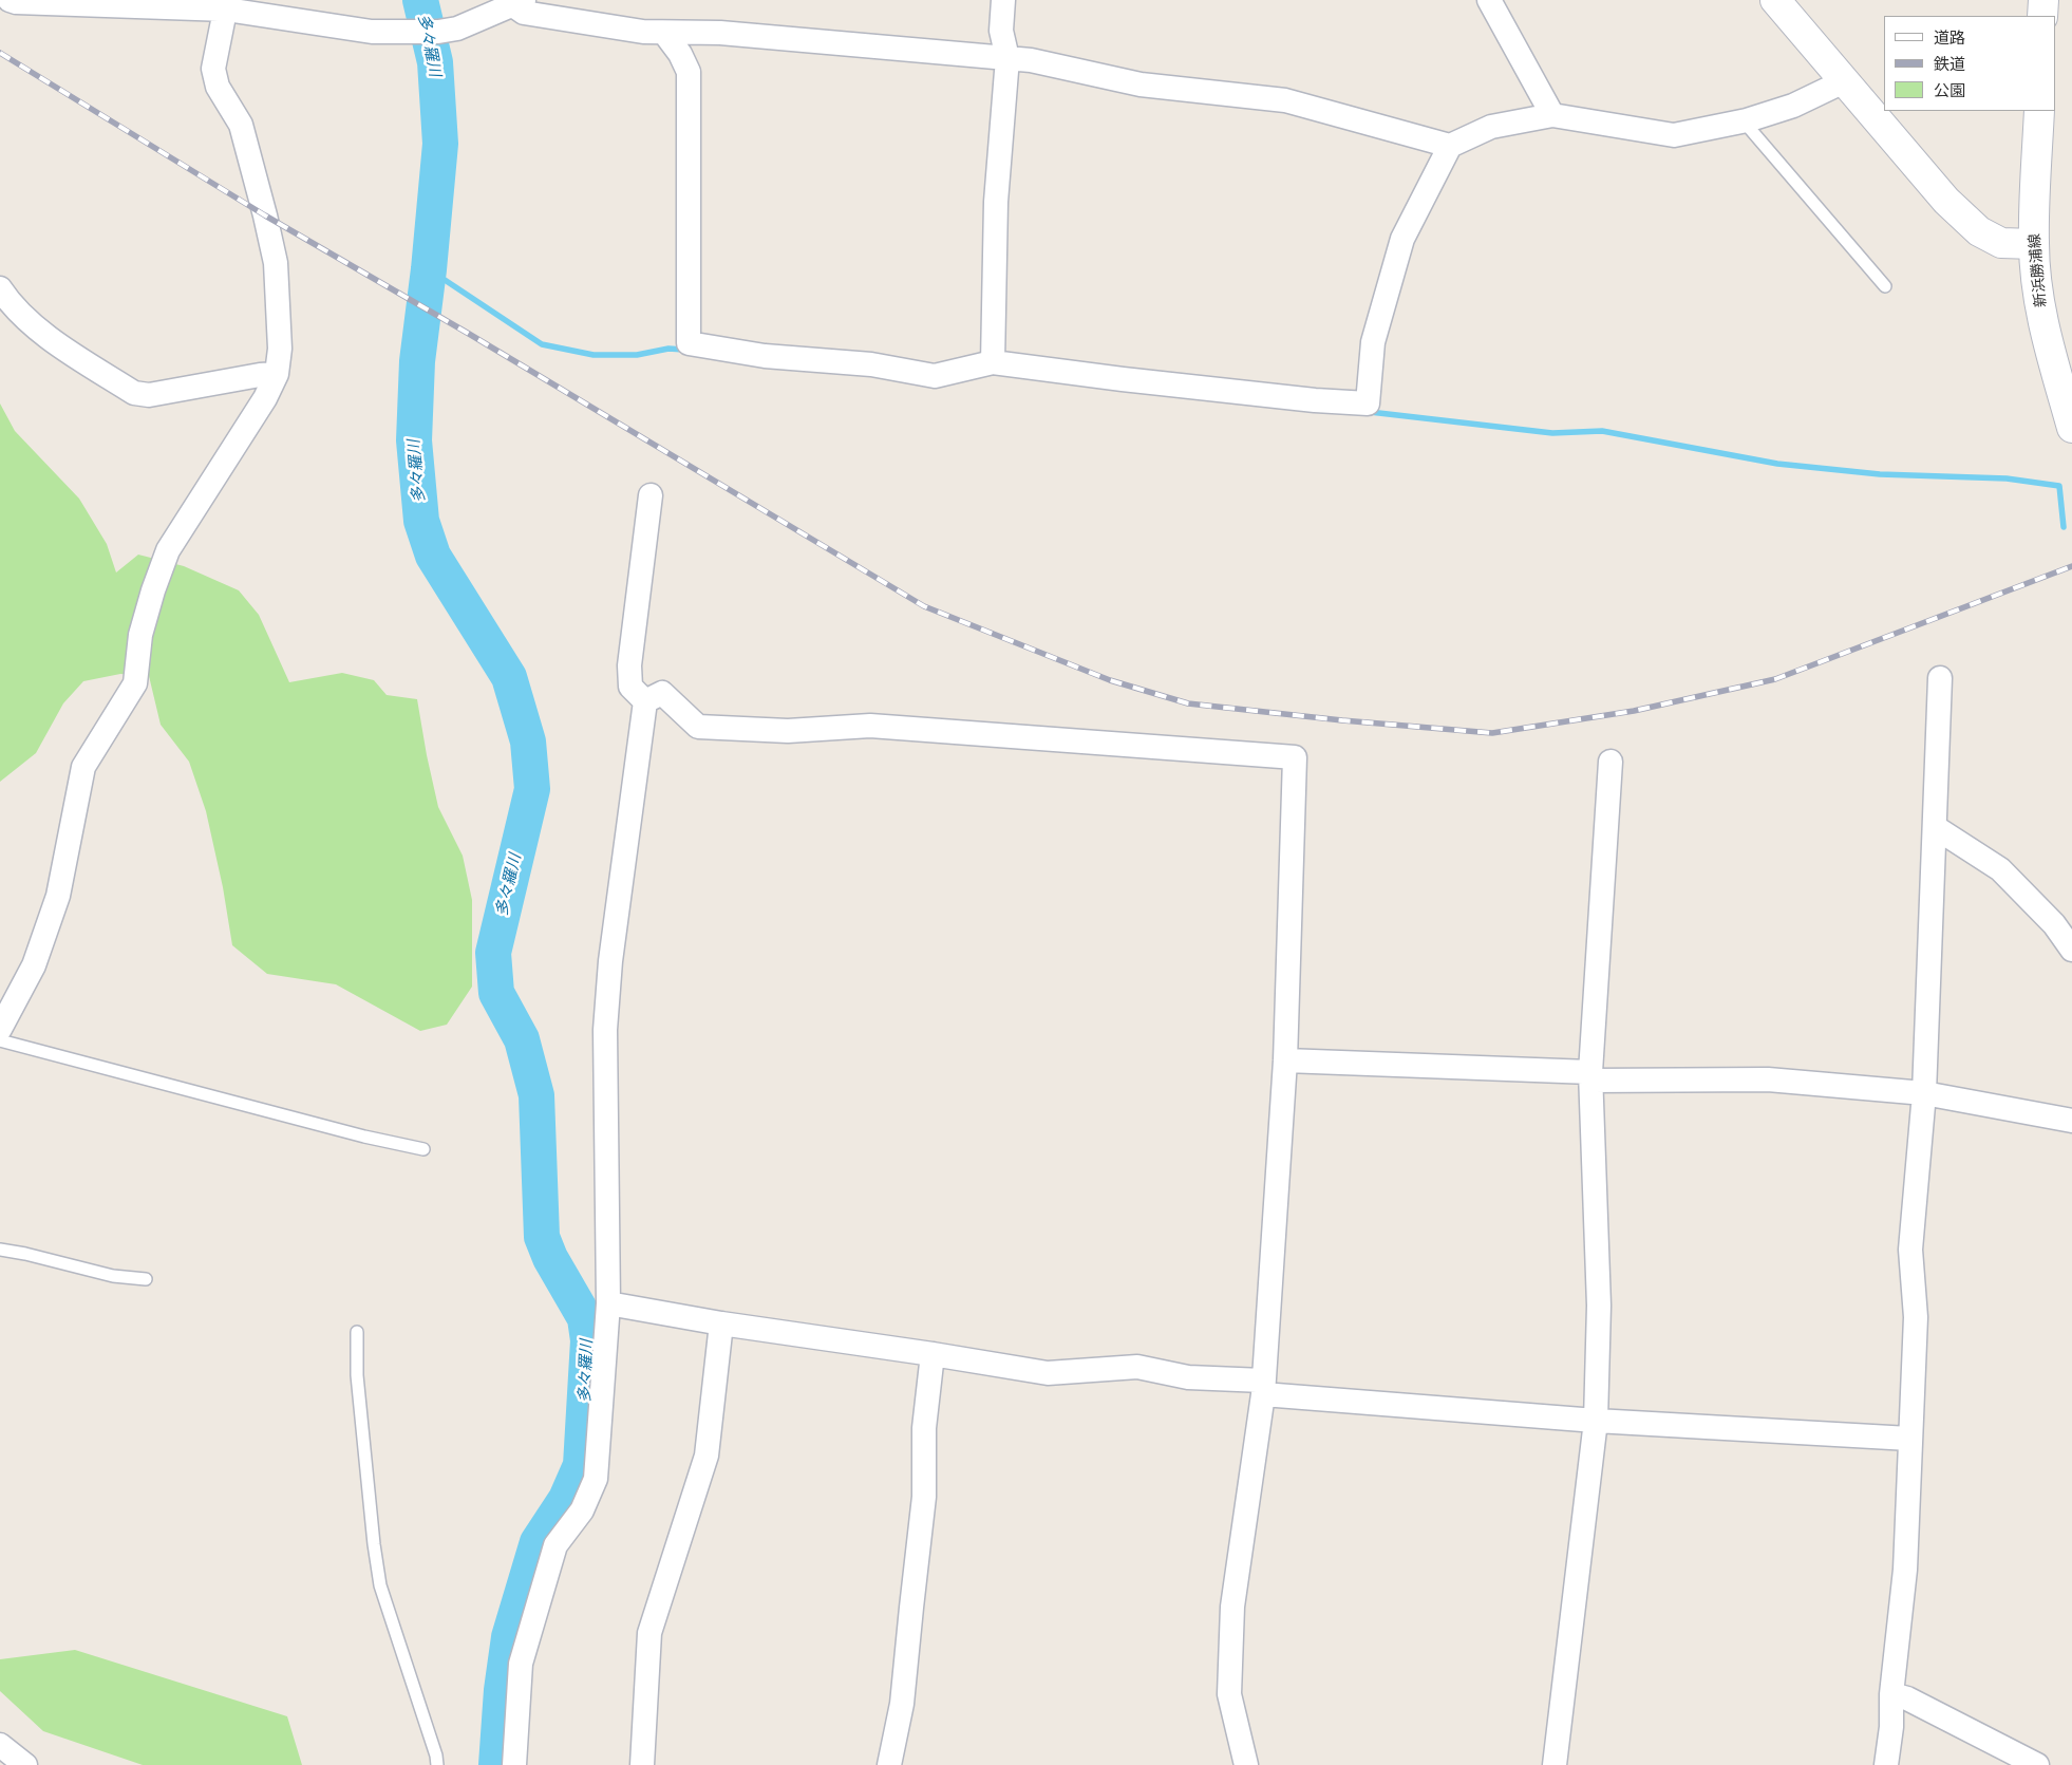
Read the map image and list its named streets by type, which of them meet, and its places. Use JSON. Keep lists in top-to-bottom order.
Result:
{
  "streets": {
    "street": ["新浜勝浦線"]
  },
  "water": ["多々羅川"],
  "legend": ["道路", "鉄道", "公園"]
}
